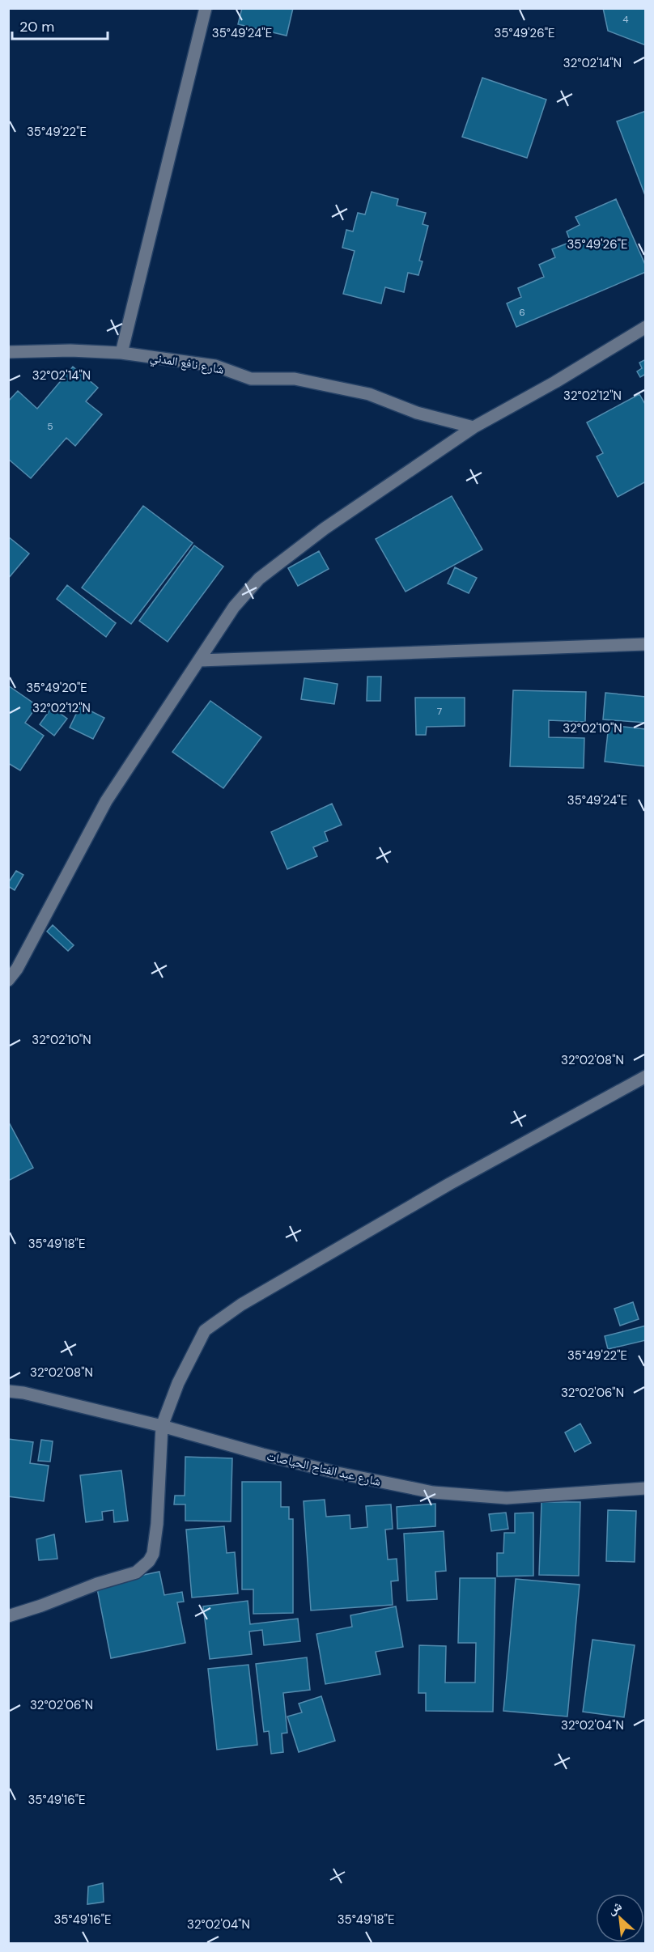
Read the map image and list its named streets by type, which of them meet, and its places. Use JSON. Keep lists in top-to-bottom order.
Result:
{
  "streets": {
    "street": ["شارع نافع المدني", "شارع عبد الفتاح الحياصات"]
  },
  "house_numbers": [
    "4",
    "6",
    "5",
    "7"
  ],
  "scale_bar": "20 m",
  "north": "top left",
  "coordinates": [
    "35°49'24\"E",
    "35°49'26\"E",
    "32°02'14\"N",
    "35°49'22\"E",
    "32°02'12\"N",
    "35°49'20\"E",
    "32°02'10\"N",
    "32°02'08\"N",
    "35°49'18\"E",
    "32°02'06\"N",
    "32°02'04\"N",
    "35°49'16\"E"
  ]
}
